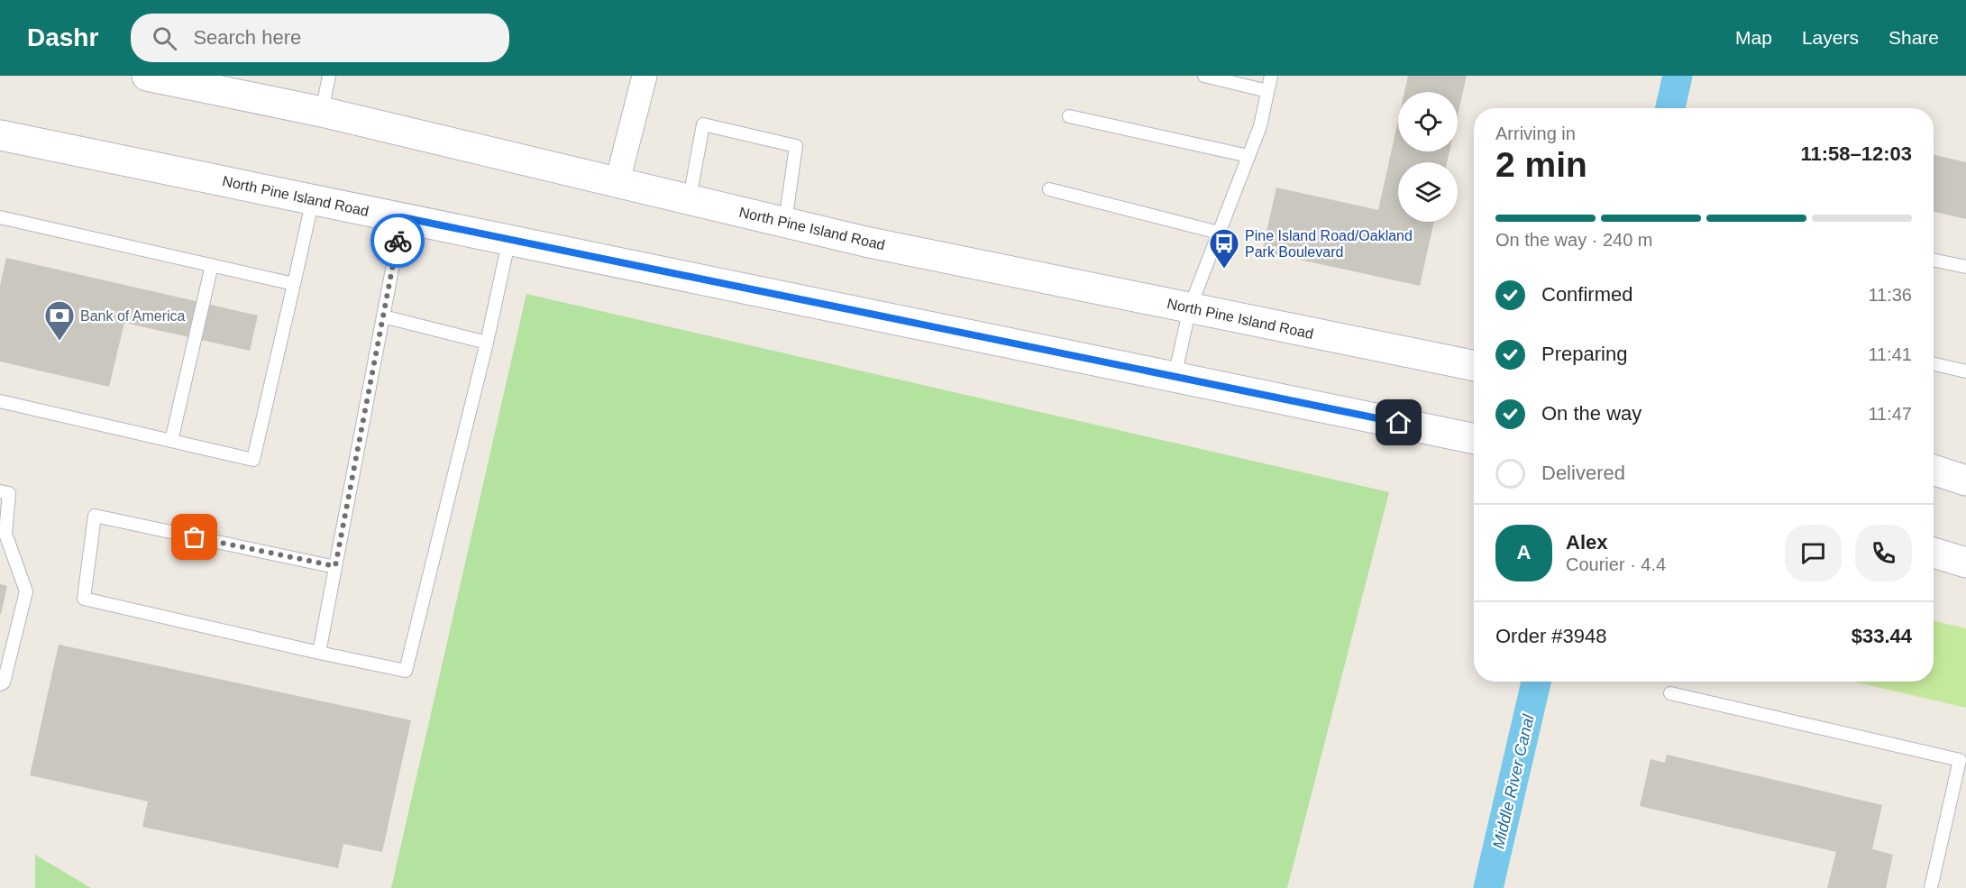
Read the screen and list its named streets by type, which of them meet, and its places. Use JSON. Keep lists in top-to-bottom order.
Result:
{
  "streets": {
    "main road": ["North Pine Island Road"]
  },
  "water": ["Middle River Canal"],
  "places": {
    "bus stop": ["Pine Island Road/Oakland Park Boulevard"],
    "bank": ["Bank of America"]
  },
  "page": {
    "header": "Dashr",
    "search": "Search here",
    "nav": ["Map", "Layers", "Share"],
    "heading": ["2 min", "Arriving in", "11:58–12:03"],
    "panel": [
      "Alex",
      "Courier · 4.4",
      "Order #3948",
      "$33.44"
    ],
    "bar": "On the way · 240 m",
    "list": [
      ["Confirmed", "11:36"],
      ["Preparing", "11:41"],
      ["On the way", "11:47"],
      "Delivered"
    ],
    "round": "A"
  }
}
